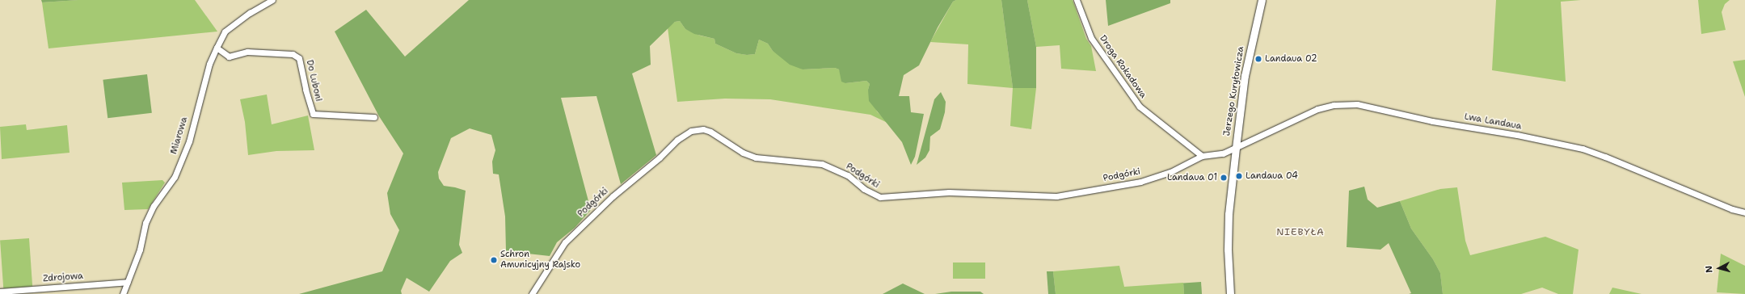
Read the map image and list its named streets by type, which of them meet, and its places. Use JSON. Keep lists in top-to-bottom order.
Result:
{
  "streets": {
    "street": [
      "Droga Rokadowa",
      "Do Luboni",
      "Jerzego Kuryłowicza",
      "Lwa Landaua",
      "Miarowa",
      "Podgórki",
      "Zdrojowa"
    ]
  },
  "crossings": [
    ["Droga Rokadowa", "Podgórki"],
    ["Do Luboni", "Miarowa"],
    ["Jerzego Kuryłowicza", "Lwa Landaua"],
    ["Jerzego Kuryłowicza", "Podgórki"],
    ["Lwa Landaua", "Podgórki"],
    ["Miarowa", "Zdrojowa"]
  ],
  "districts": ["NIEBYŁA"],
  "places": [
    "Landaua 02",
    "Landaua 04",
    "Landaua 01",
    "Schron Amunicyjny Rajsko"
  ],
  "north": "left"
}
